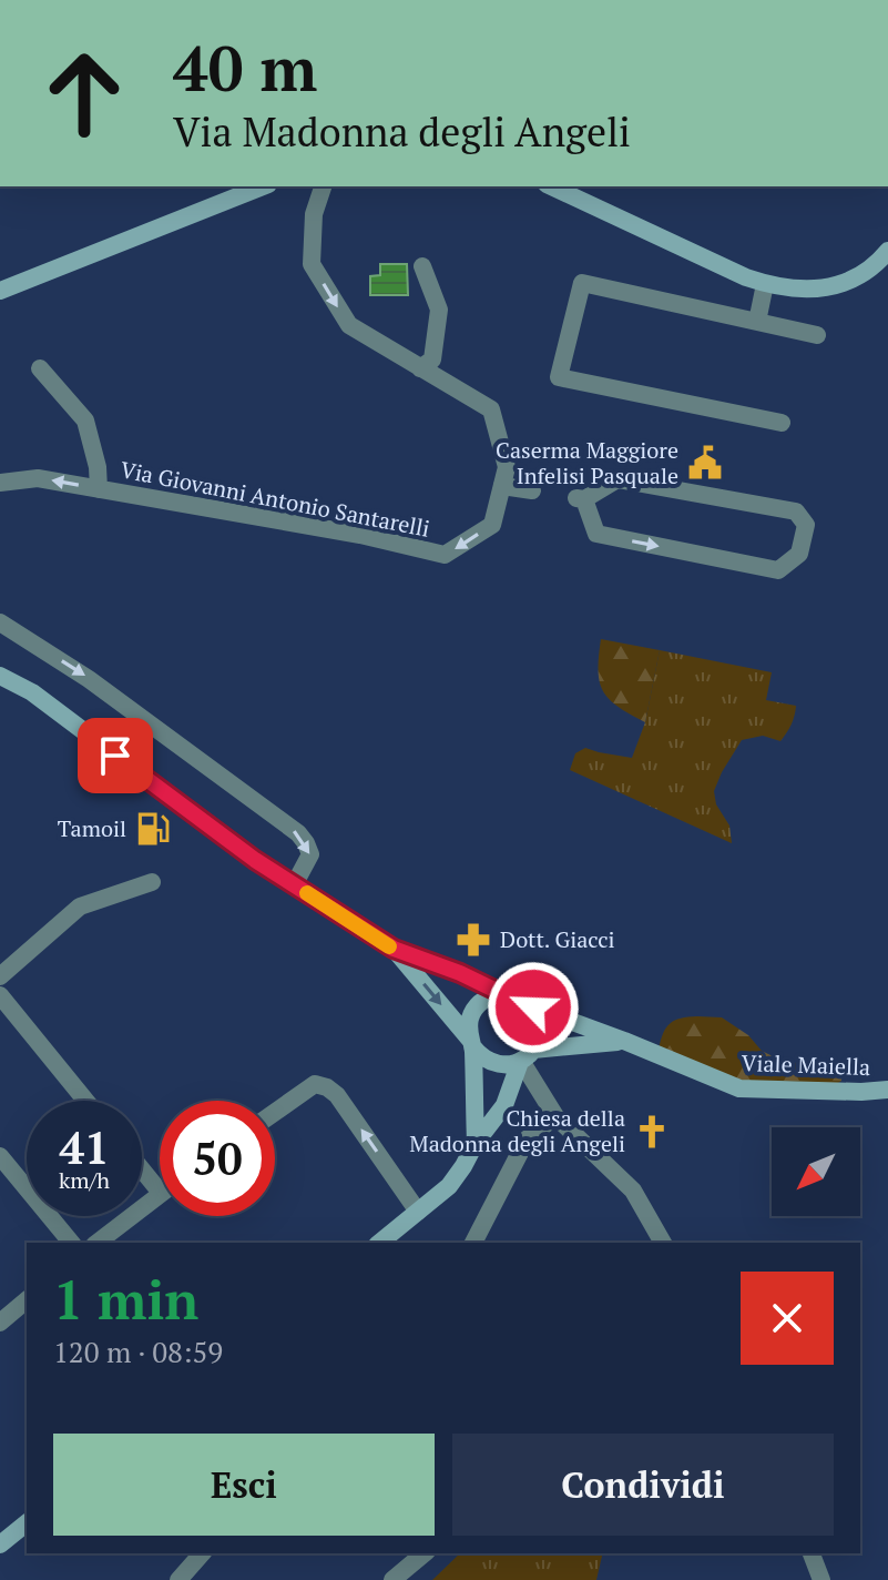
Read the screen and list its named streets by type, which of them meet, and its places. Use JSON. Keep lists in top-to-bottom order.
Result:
{
  "streets": {
    "main road": ["Viale Maiella"],
    "street": ["Via Giovanni Antonio Santarelli"]
  },
  "places": {
    "public building": ["Caserma Maggiore Infelisi Pasquale"],
    "fuel station": ["Tamoil"],
    "pharmacy": ["Dott. Giacci"],
    "church": ["Chiesa della Madonna degli Angeli"]
  },
  "north": "bottom left",
  "page": {
    "turn": ["40 m", "Via Madonna degli Angeli"],
    "speed": "41 km/h",
    "limit": "50",
    "heading": ["1 min", "120 m · 08:59"],
    "buttons": ["Esci", "Condividi"]
  }
}
